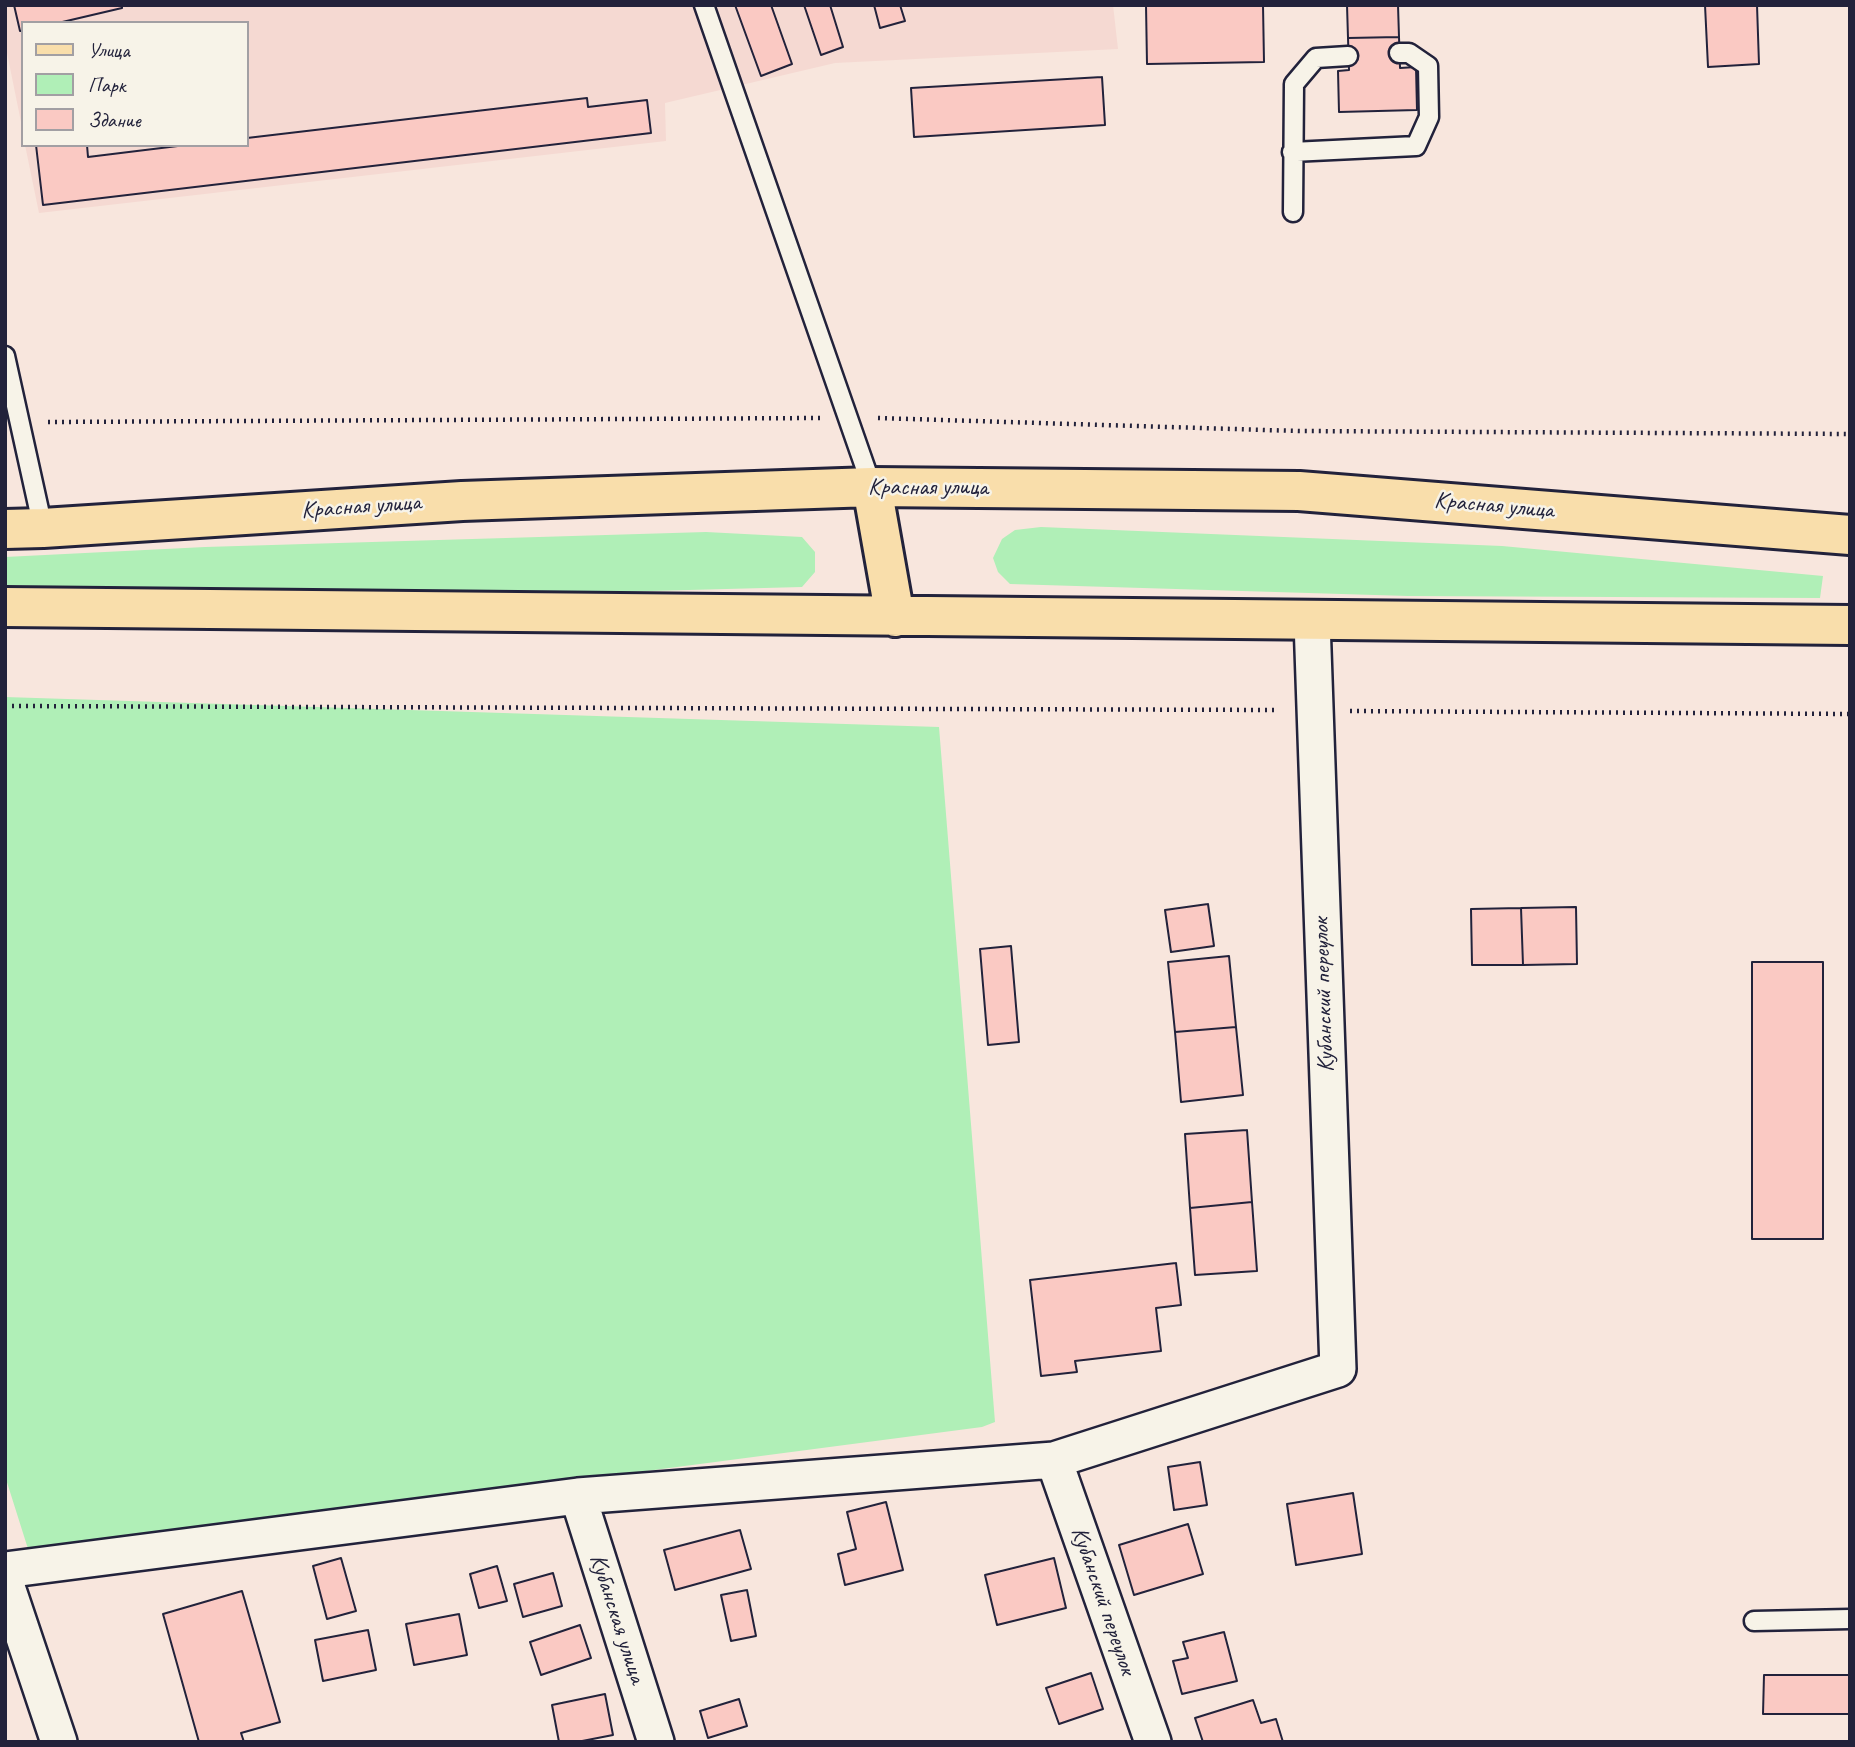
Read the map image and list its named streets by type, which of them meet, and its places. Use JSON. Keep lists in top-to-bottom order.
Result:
{
  "streets": {
    "main road": ["Красная улица"],
    "street": ["Кубанский переулок", "Кубанская улица"]
  },
  "legend": ["Улица", "Парк", "Здание"]
}
